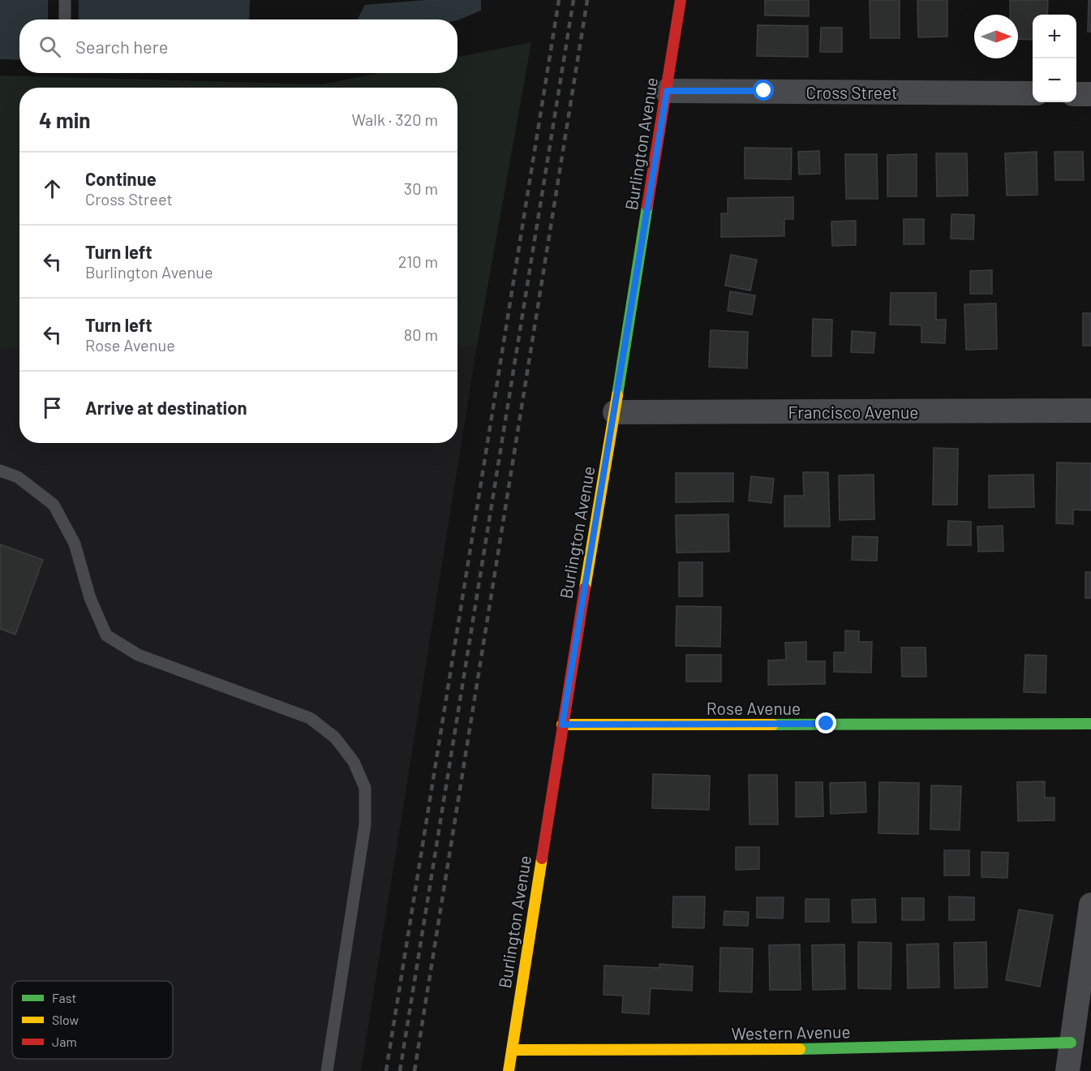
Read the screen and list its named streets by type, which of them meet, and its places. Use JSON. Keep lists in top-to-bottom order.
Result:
{
  "streets": {
    "street": [
      "Cross Street",
      "Burlington Avenue",
      "Francisco Avenue",
      "Rose Avenue",
      "Western Avenue"
    ]
  },
  "crossings": [
    ["Cross Street", "Burlington Avenue"],
    ["Burlington Avenue", "Francisco Avenue"],
    ["Burlington Avenue", "Rose Avenue"],
    ["Burlington Avenue", "Western Avenue"]
  ],
  "legend": ["Fast", "Slow", "Jam"],
  "north": "right",
  "page": {
    "map_buttons": ["+", "−"],
    "search": "Search here",
    "heading": ["4 min", "Walk · 320 m"],
    "list": [
      ["Continue", "Cross Street", "30 m"],
      ["Turn left", "Burlington Avenue", "210 m"],
      ["Turn left", "Rose Avenue", "80 m"],
      "Arrive at destination"
    ]
  }
}
